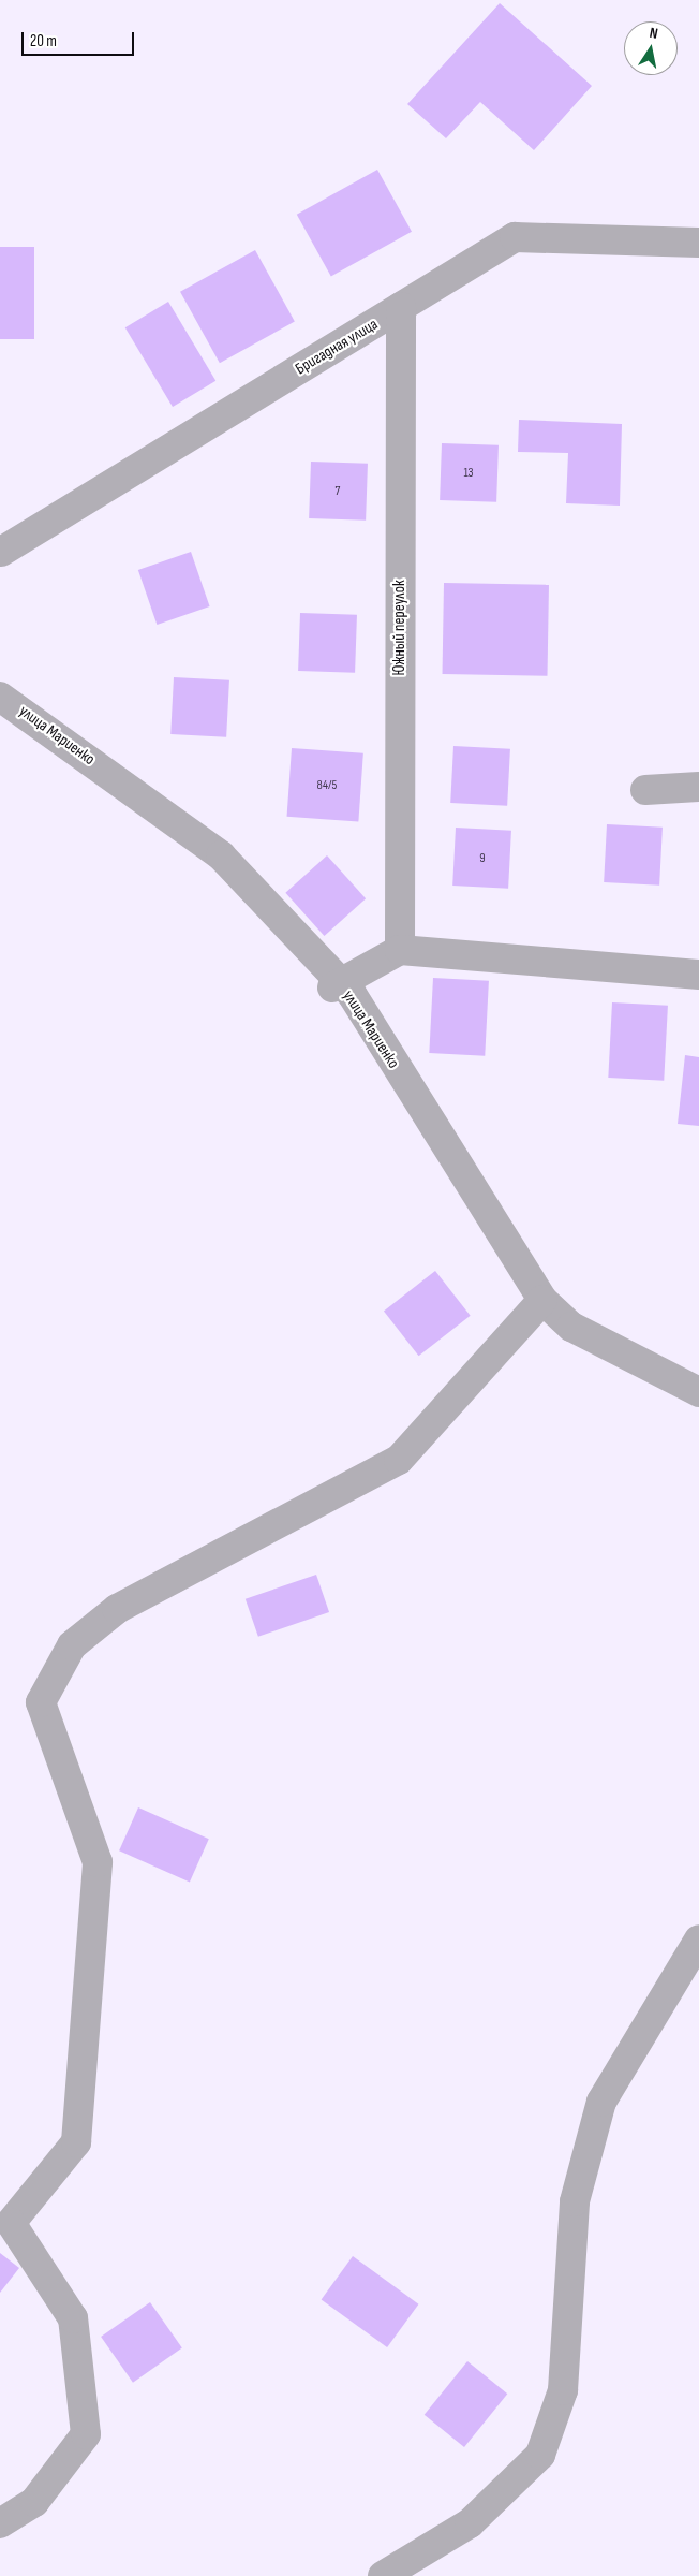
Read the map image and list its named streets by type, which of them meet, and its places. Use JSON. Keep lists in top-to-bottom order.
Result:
{
  "streets": {
    "street": ["Бригадная улица", "Южный переулок", "улица Мариенко"]
  },
  "crossings": [
    ["Бригадная улица", "Южный переулок"]
  ],
  "house_numbers": [
    "13",
    "7",
    "84/5",
    "9"
  ],
  "scale_bar": "20 m",
  "north": "top"
}
